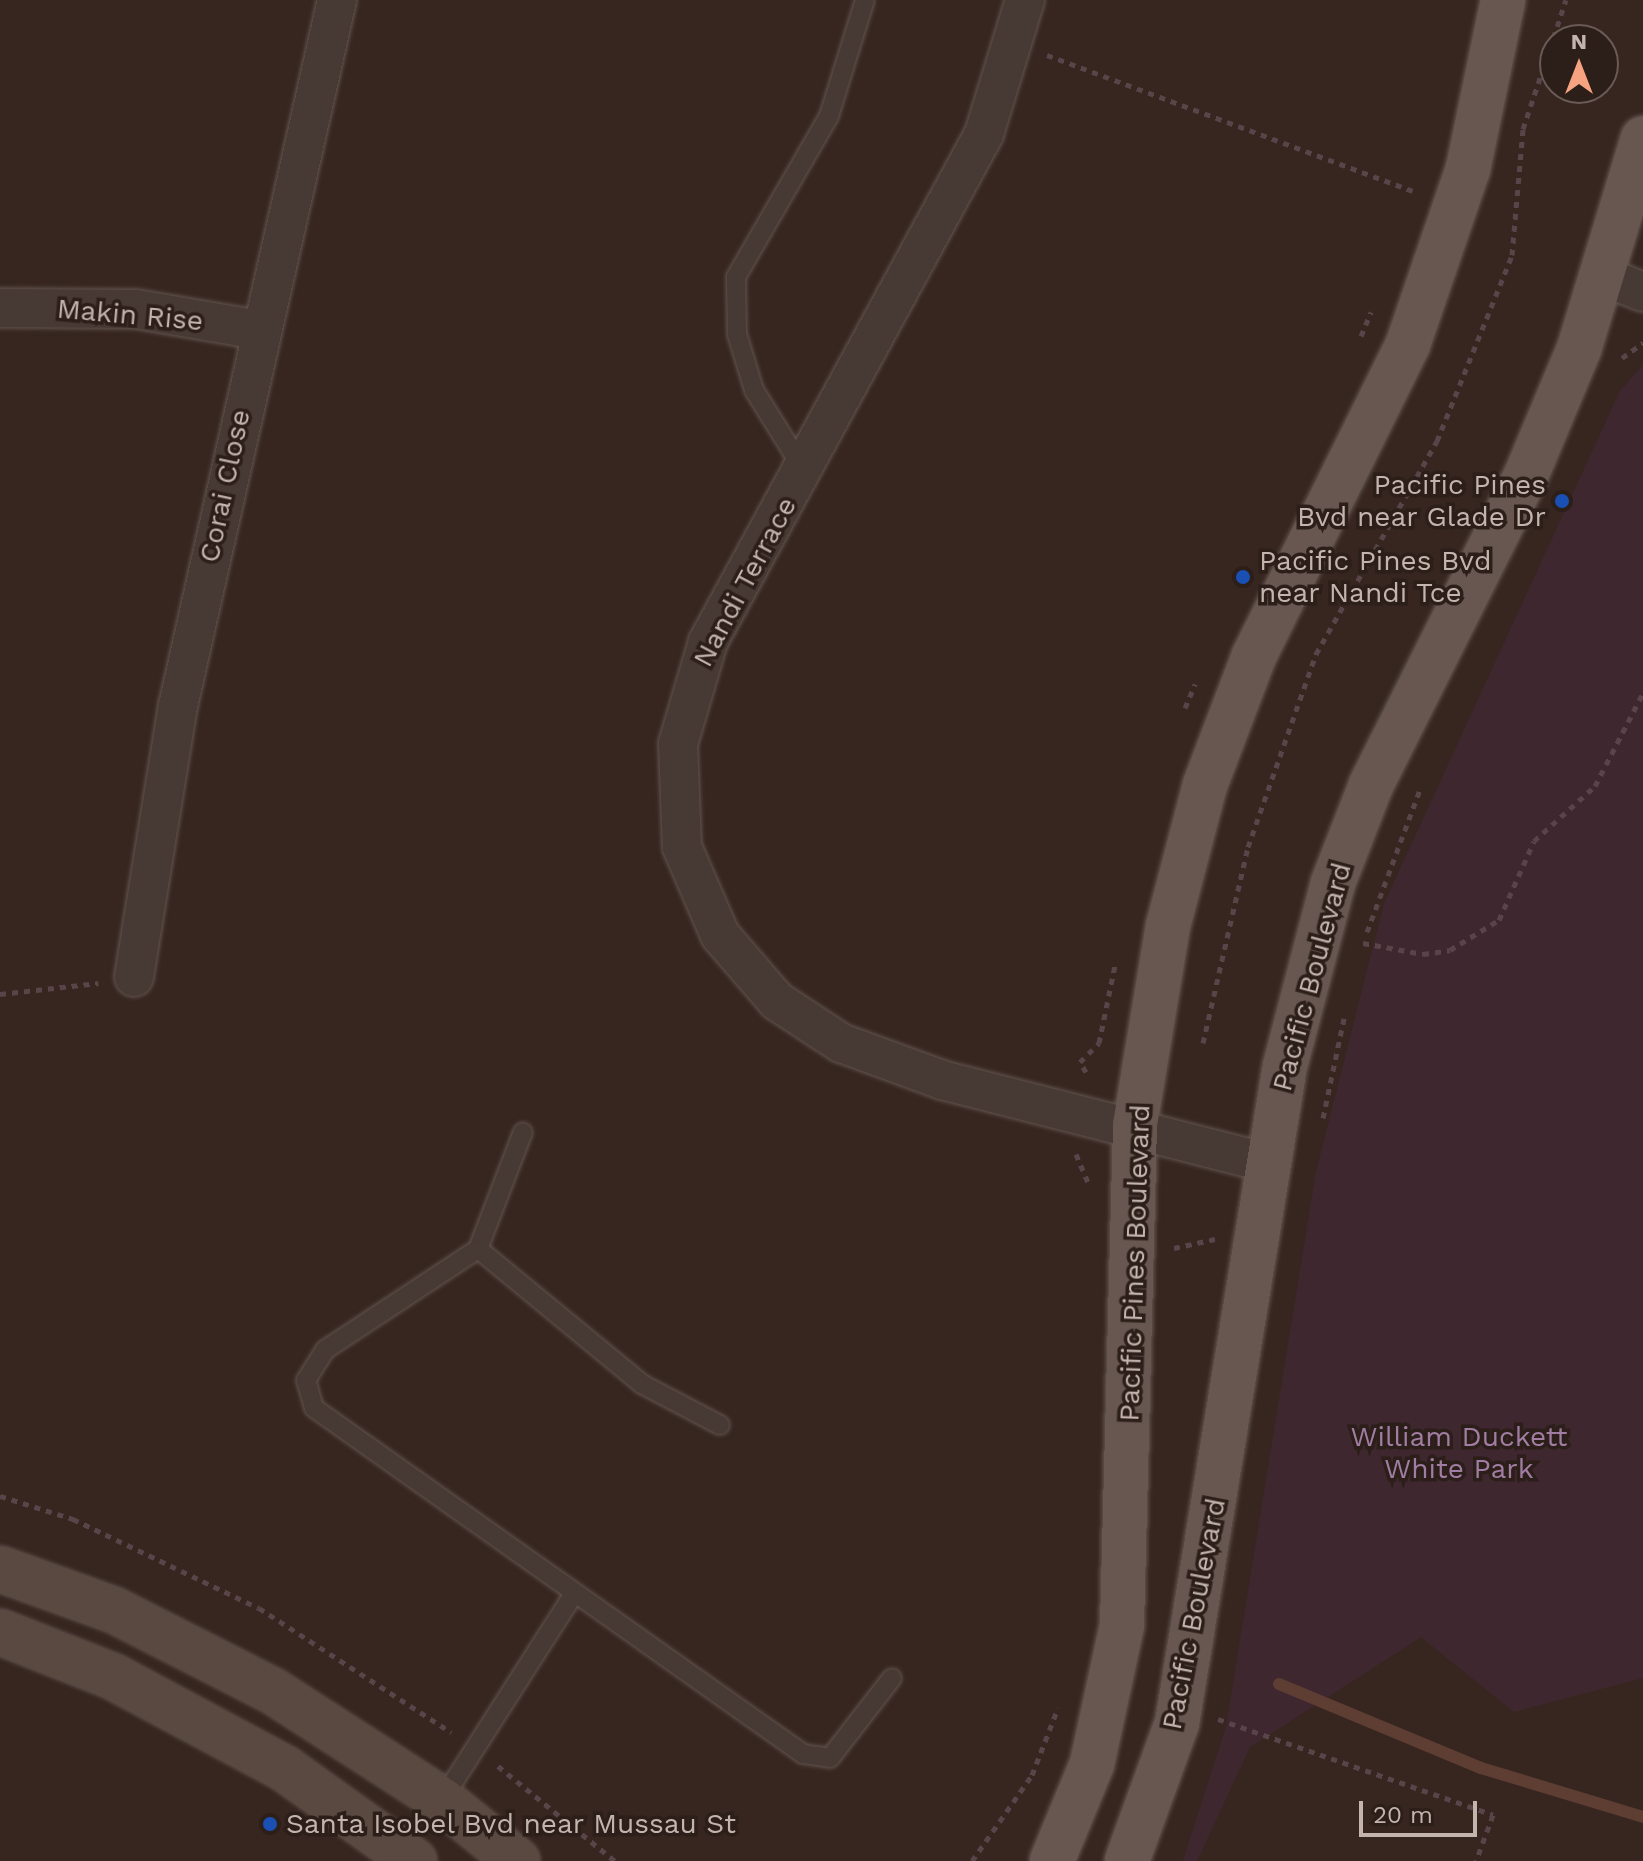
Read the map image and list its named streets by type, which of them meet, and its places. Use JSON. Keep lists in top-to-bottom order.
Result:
{
  "streets": {
    "main road": ["Pacific Boulevard", "Pacific Pines Boulevard"],
    "street": ["Makin Rise", "Corai Close", "Nandi Terrace"]
  },
  "crossings": [
    ["Makin Rise", "Corai Close"],
    ["Nandi Terrace", "Pacific Boulevard"],
    ["Nandi Terrace", "Pacific Pines Boulevard"]
  ],
  "parks": ["William Duckett White Park"],
  "places": ["Pacific Pines Bvd near Glade Dr", "Pacific Pines Bvd near Nandi Tce", "Santa Isobel Bvd near Mussau St"],
  "scale_bar": "20 m",
  "north": "top"
}
